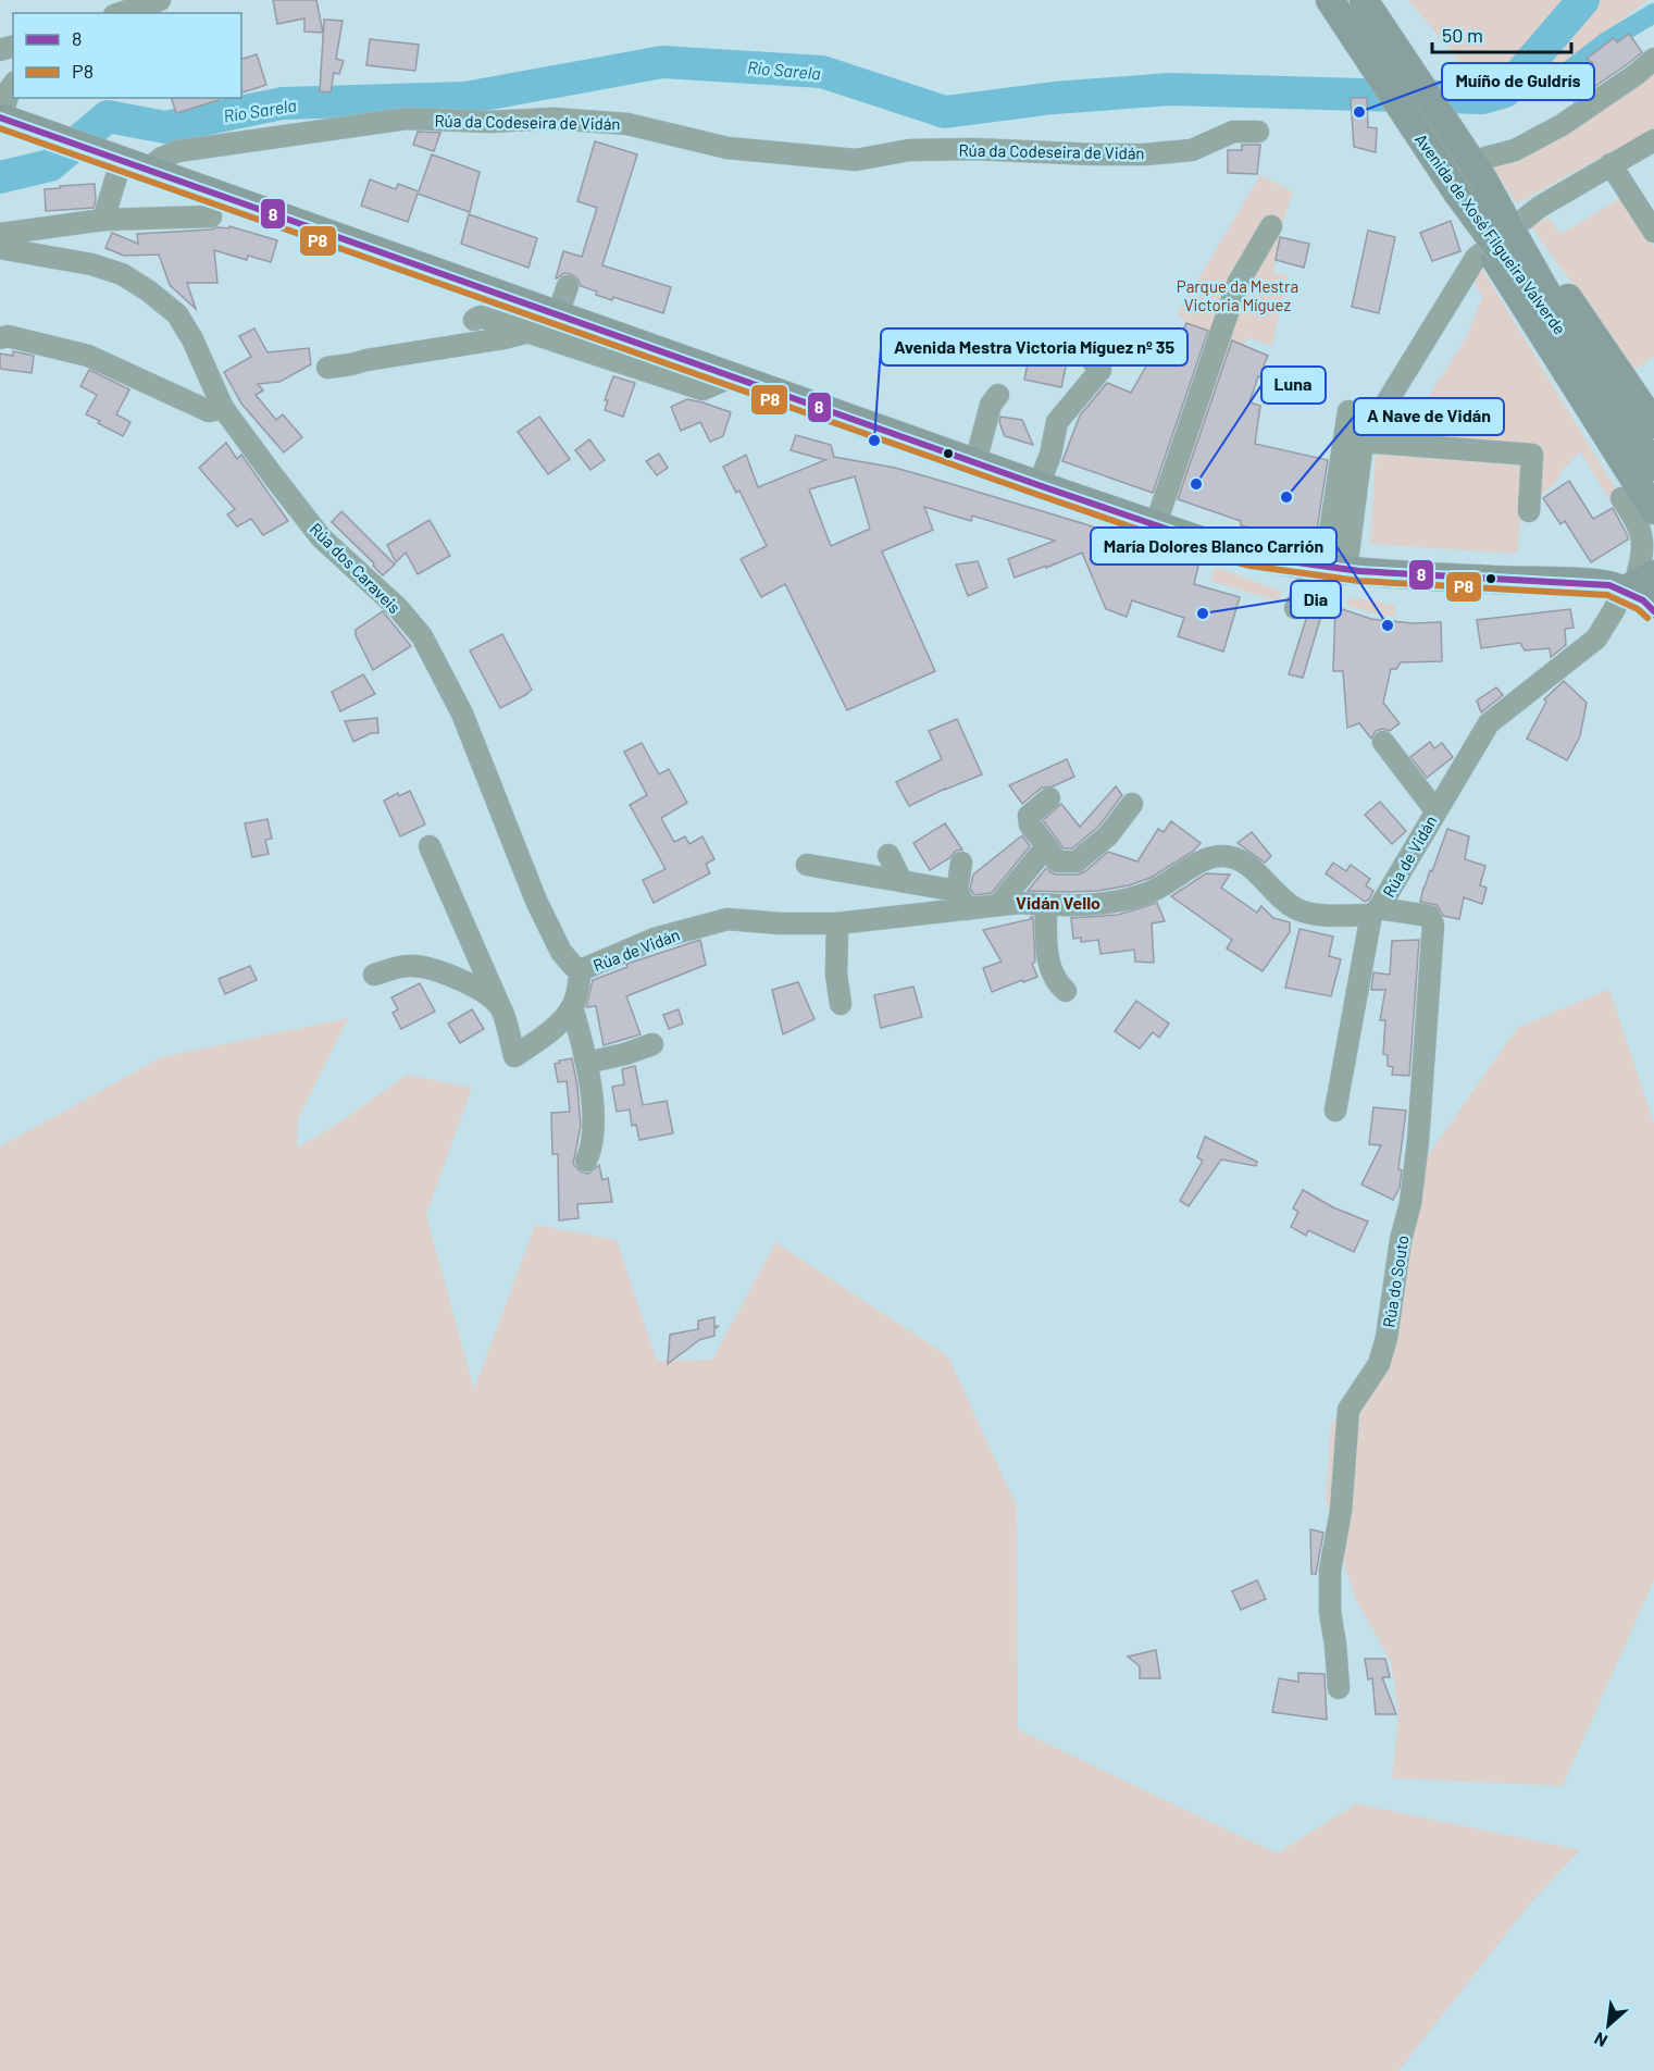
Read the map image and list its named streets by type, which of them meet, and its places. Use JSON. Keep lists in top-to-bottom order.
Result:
{
  "streets": {
    "main road": ["Avenida de Xosé Filgueira Valverde"],
    "street": [
      "Rúa da Codeseira de Vidán",
      "Rúa dos Caraveis",
      "Rúa de Vidán",
      "Rúa do Souto"
    ]
  },
  "crossings": [
    ["Rúa dos Caraveis", "Rúa de Vidán"],
    ["Rúa de Vidán", "Rúa do Souto"]
  ],
  "districts": ["Vidán Vello"],
  "water": ["Río Sarela"],
  "parks": ["Parque da Mestra Victoria Míguez"],
  "places": [
    "Muíño de Guldrís",
    "Avenida Mestra Victoria Míguez nº 35",
    "Luna",
    "A Nave de Vidán",
    "Dia",
    "María Dolores Blanco Carrión"
  ],
  "lines": ["transit line 8", "transit line P8"],
  "legend": ["8", "P8"],
  "scale_bar": "50 m",
  "north": "bottom left"
}
